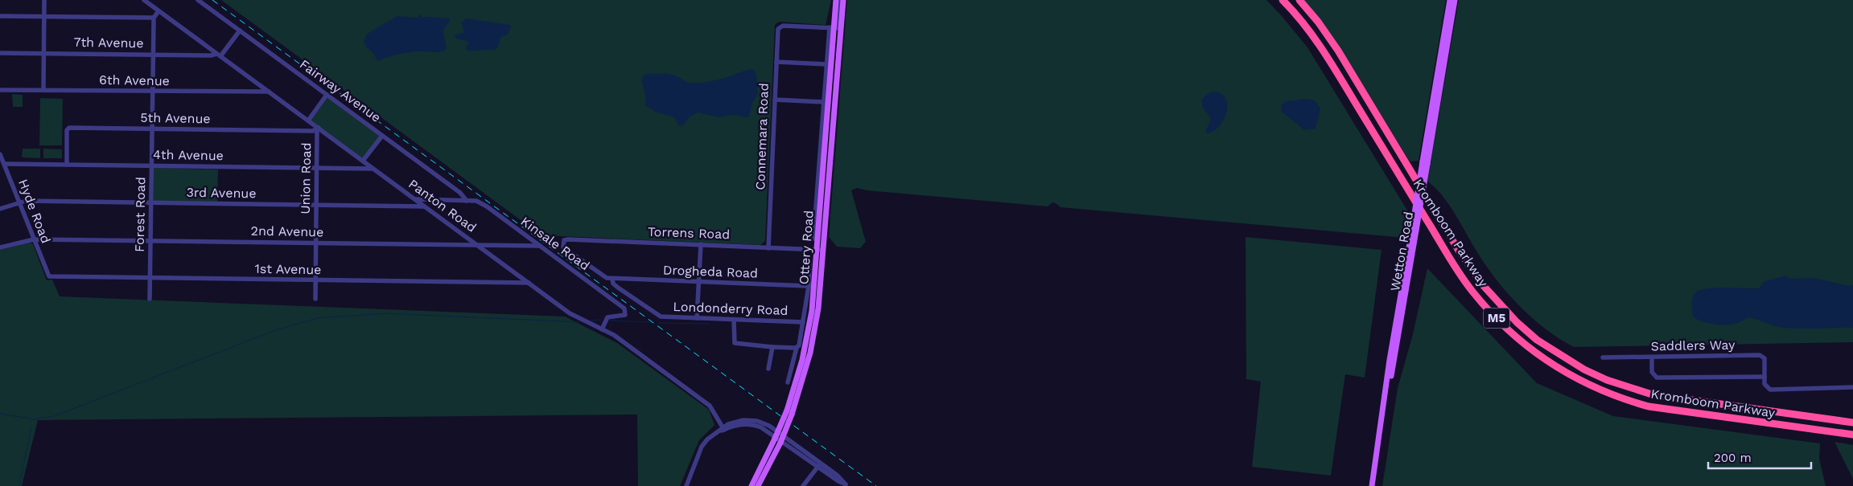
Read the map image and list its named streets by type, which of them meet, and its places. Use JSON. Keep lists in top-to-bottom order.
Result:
{
  "streets": {
    "highway": ["Kromboom Parkway", "M5"],
    "main road": ["Ottery Road", "Wetton Road"],
    "street": [
      "7th Avenue",
      "6th Avenue",
      "Fairway Avenue",
      "5th Avenue",
      "Connemara Road",
      "4th Avenue",
      "Union Road",
      "3rd Avenue",
      "Panton Road",
      "Hyde Road",
      "Forest Road",
      "2nd Avenue",
      "Torrens Road",
      "Kinsale Road",
      "1st Avenue",
      "Drogheda Road",
      "Londonderry Road",
      "Saddlers Way"
    ]
  },
  "crossings": [
    ["7th Avenue", "Panton Road"],
    ["7th Avenue", "Forest Road"],
    ["6th Avenue", "Panton Road"],
    ["6th Avenue", "Forest Road"],
    ["Fairway Avenue", "Kinsale Road"],
    ["5th Avenue", "4th Avenue"],
    ["5th Avenue", "Union Road"],
    ["5th Avenue", "Panton Road"],
    ["5th Avenue", "Forest Road"],
    ["Connemara Road", "Torrens Road"],
    ["Connemara Road", "Ottery Road"],
    ["4th Avenue", "Union Road"],
    ["4th Avenue", "Panton Road"],
    ["4th Avenue", "Hyde Road"],
    ["4th Avenue", "Forest Road"],
    ["Union Road", "3rd Avenue"],
    ["Union Road", "Panton Road"],
    ["Union Road", "2nd Avenue"],
    ["Union Road", "1st Avenue"],
    ["3rd Avenue", "Panton Road"],
    ["3rd Avenue", "Hyde Road"],
    ["3rd Avenue", "Forest Road"],
    ["Panton Road", "2nd Avenue"],
    ["Panton Road", "Kinsale Road"],
    ["Panton Road", "1st Avenue"],
    ["Hyde Road", "2nd Avenue"],
    ["Hyde Road", "1st Avenue"],
    ["Forest Road", "2nd Avenue"],
    ["Forest Road", "1st Avenue"],
    ["2nd Avenue", "Kinsale Road"],
    ["Torrens Road", "Ottery Road"],
    ["Torrens Road", "Drogheda Road"],
    ["Torrens Road", "Londonderry Road"],
    ["Drogheda Road", "Londonderry Road"]
  ],
  "scale_bar": "200 m"
}
